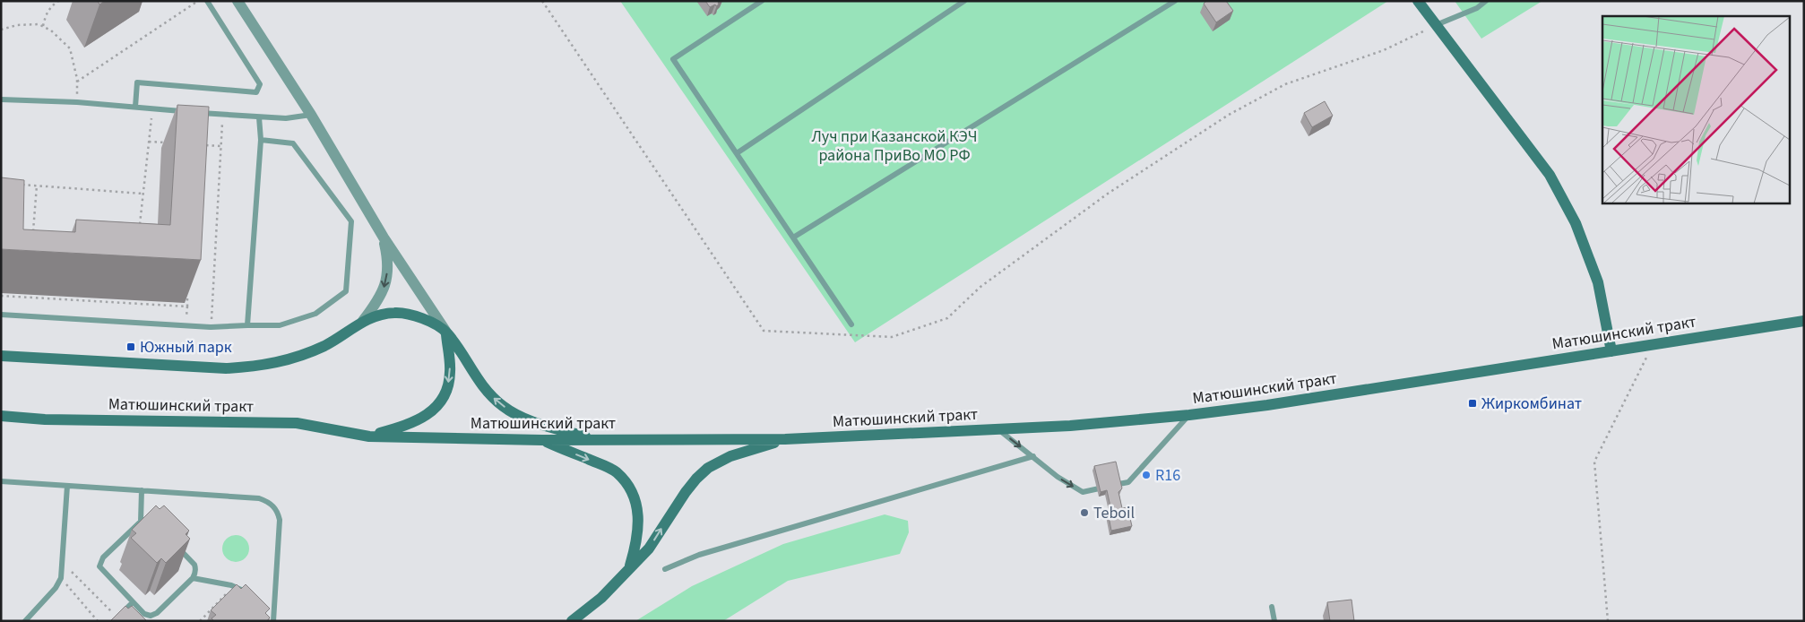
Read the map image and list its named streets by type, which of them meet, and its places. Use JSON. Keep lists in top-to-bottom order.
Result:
{
  "streets": {
    "main road": ["Матюшинский тракт"]
  },
  "parks": ["Луч при Казанской КЭЧ района ПриВо МО РФ"],
  "places": {
    "transit": ["Южный парк", "Жиркомбинат"],
    "other": ["R16", "Teboil"]
  }
}
